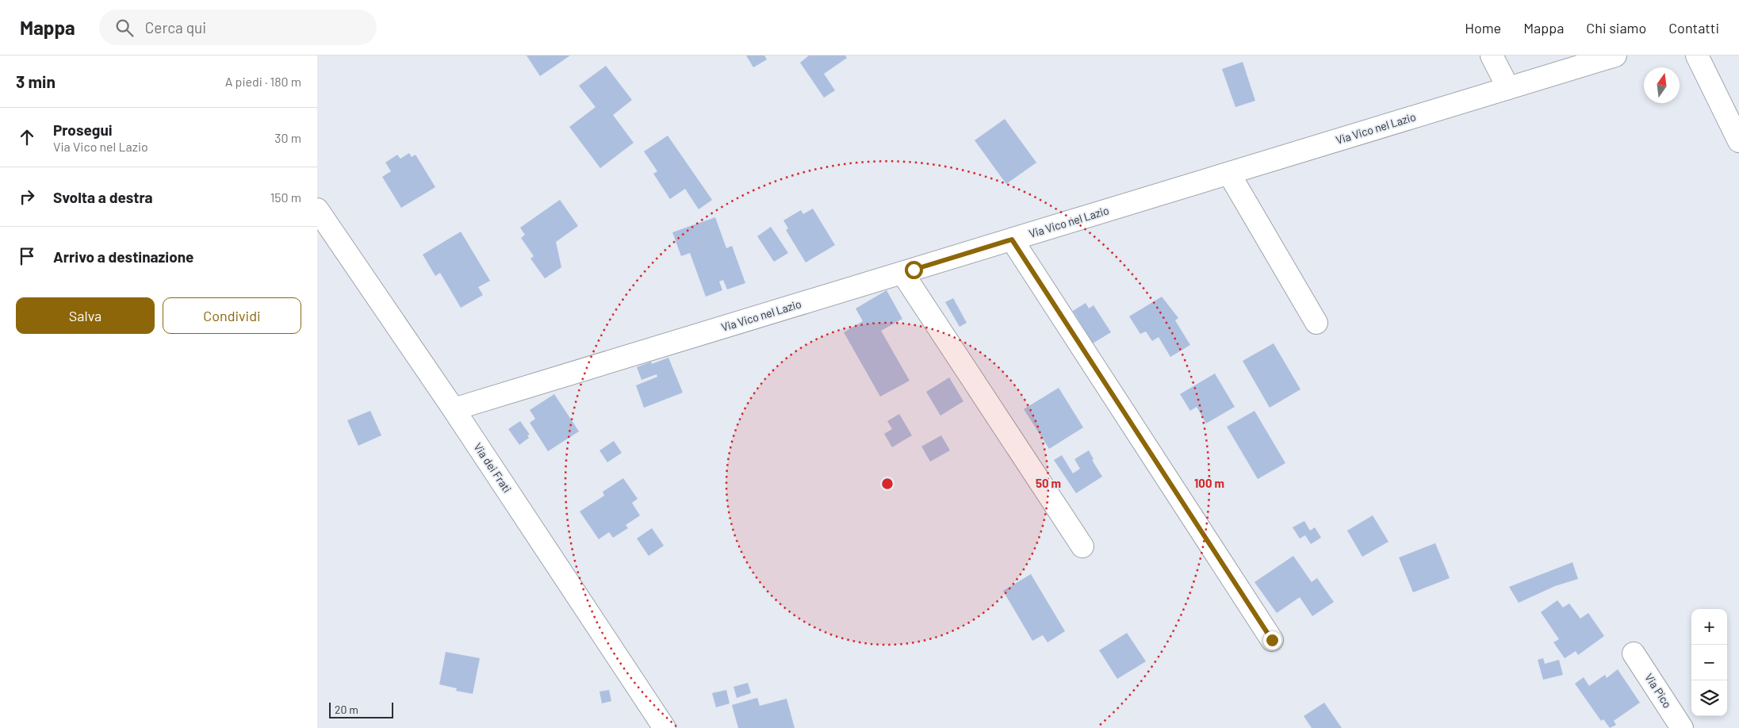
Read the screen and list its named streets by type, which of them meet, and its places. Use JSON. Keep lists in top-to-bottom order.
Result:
{
  "streets": {
    "street": ["Via Vico nel Lazio", "Via dei Frati", "Via Pico"]
  },
  "crossings": [
    ["Via Vico nel Lazio", "Via dei Frati"]
  ],
  "scale_bar": "20 m",
  "north": "top",
  "page": {
    "header": "Mappa",
    "search": "Cerca qui",
    "nav": [
      "Home",
      "Mappa",
      "Chi siamo",
      "Contatti"
    ],
    "heading": ["3 min", "A piedi · 180 m"],
    "list": [
      ["Prosegui", "Via Vico nel Lazio", "30 m"],
      ["Svolta a destra", "150 m"],
      "Arrivo a destinazione"
    ],
    "buttons": ["Salva", "Condividi"],
    "map_buttons": ["+", "−"],
    "scale": "20 m"
  },
  "rings": ["50 m", "100 m"]
}
